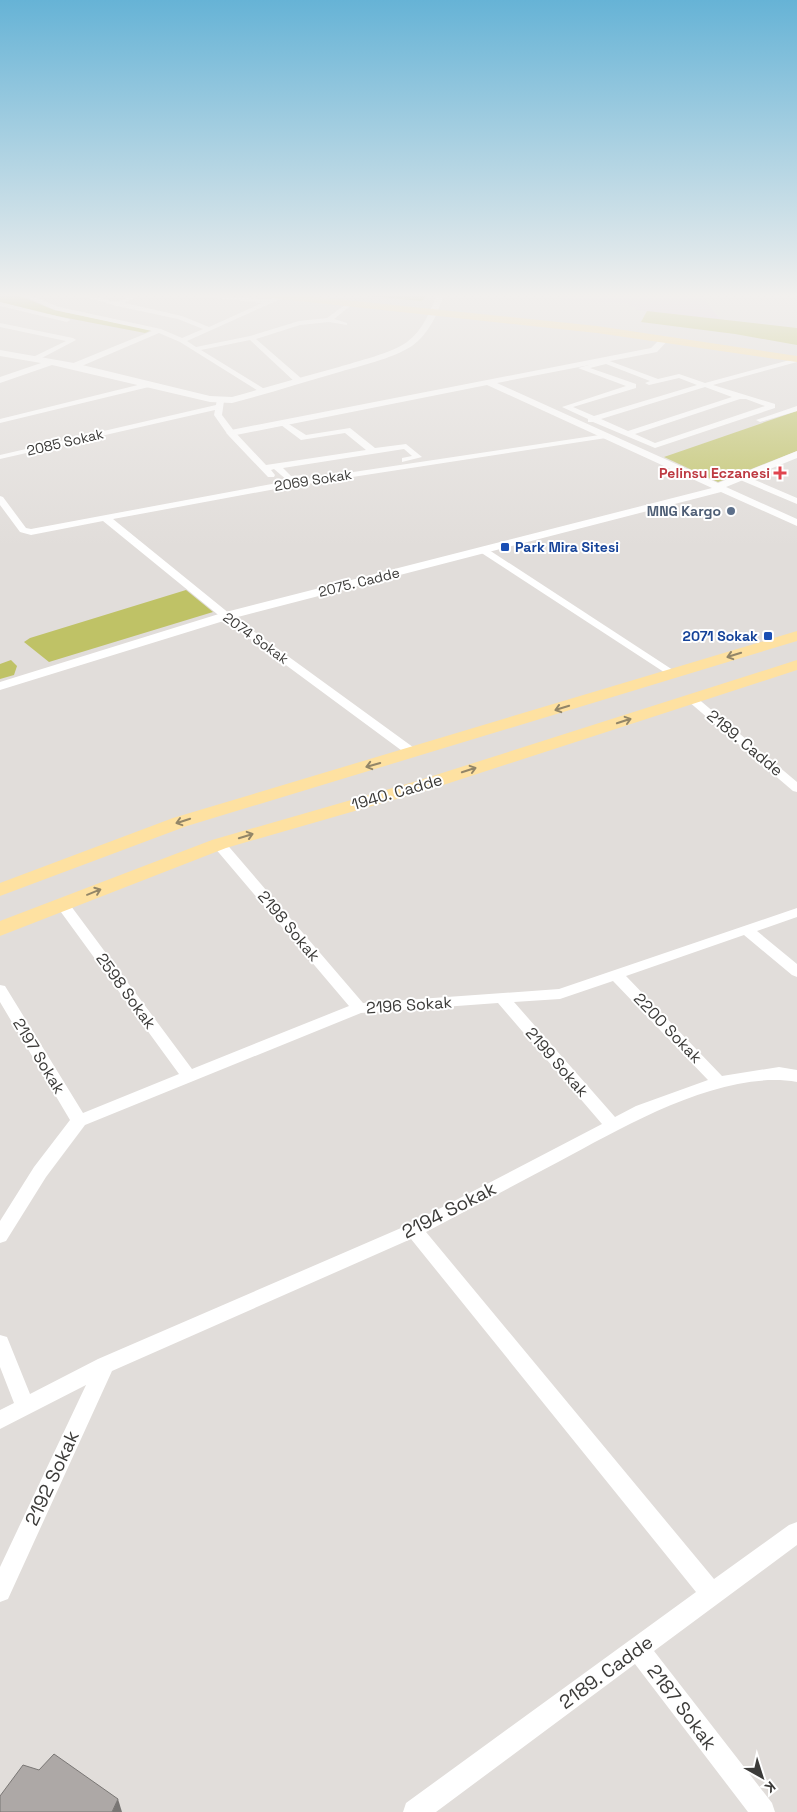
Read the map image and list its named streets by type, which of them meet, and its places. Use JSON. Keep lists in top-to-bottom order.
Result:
{
  "streets": {
    "main road": ["1940. Cadde"],
    "street": [
      "2085 Sokak",
      "2069 Sokak",
      "2075. Cadde",
      "2074 Sokak",
      "2189. Cadde",
      "2198 Sokak",
      "2598 Sokak",
      "2196 Sokak",
      "2200 Sokak",
      "2197 Sokak",
      "2199 Sokak",
      "2194 Sokak",
      "2192 Sokak",
      "2187 Sokak"
    ]
  },
  "crossings": [
    ["2069 Sokak", "2074 Sokak"],
    ["2075. Cadde", "2074 Sokak"],
    ["2074 Sokak", "1940. Cadde"],
    ["2189. Cadde", "1940. Cadde"],
    ["2189. Cadde", "2187 Sokak"],
    ["1940. Cadde", "2198 Sokak"],
    ["1940. Cadde", "2598 Sokak"],
    ["2198 Sokak", "2196 Sokak"],
    ["2598 Sokak", "2196 Sokak"],
    ["2196 Sokak", "2200 Sokak"],
    ["2196 Sokak", "2197 Sokak"],
    ["2196 Sokak", "2199 Sokak"],
    ["2200 Sokak", "2194 Sokak"],
    ["2199 Sokak", "2194 Sokak"],
    ["2194 Sokak", "2192 Sokak"]
  ],
  "places": {
    "health": ["Pelinsu Eczanesi"],
    "other": ["MNG Kargo"],
    "transit": ["Park Mira Sitesi", "2071 Sokak"]
  },
  "north": "bottom right"
}
